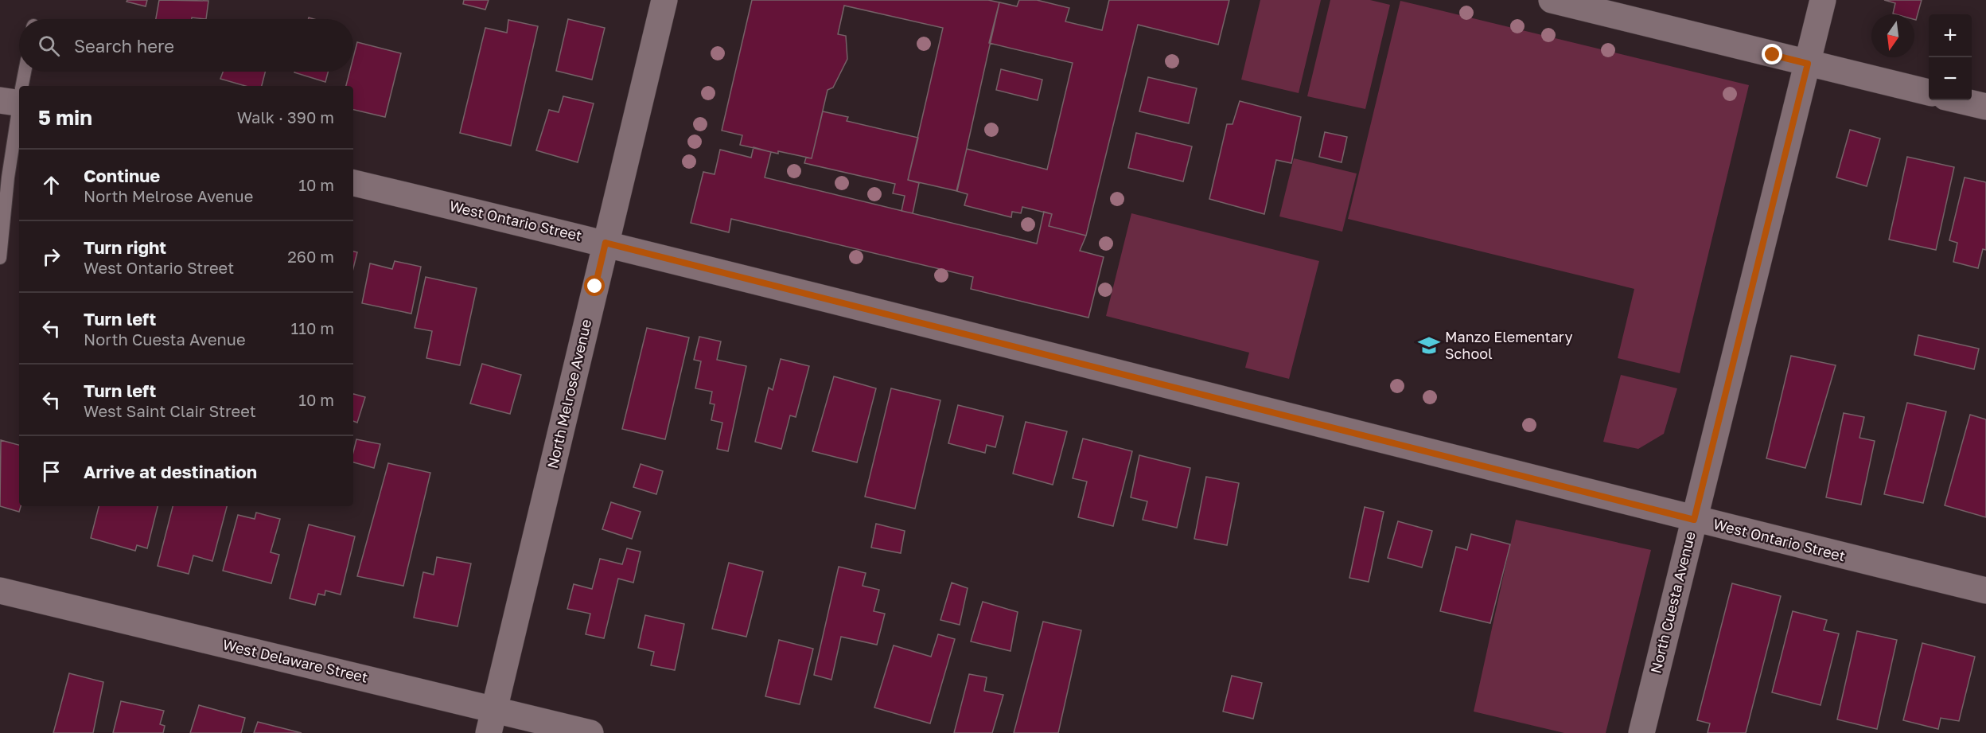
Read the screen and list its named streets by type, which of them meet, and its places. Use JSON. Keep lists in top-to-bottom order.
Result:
{
  "streets": {
    "street": [
      "West Ontario Street",
      "North Melrose Avenue",
      "North Cuesta Avenue",
      "West Delaware Street"
    ]
  },
  "crossings": [
    ["West Ontario Street", "North Melrose Avenue"],
    ["West Ontario Street", "North Cuesta Avenue"],
    ["North Melrose Avenue", "West Delaware Street"]
  ],
  "places": {
    "school or university": ["Manzo Elementary School"]
  },
  "north": "bottom",
  "page": {
    "map_buttons": ["+", "−"],
    "search": "Search here",
    "heading": ["5 min", "Walk · 390 m"],
    "list": [
      ["Continue", "North Melrose Avenue", "10 m"],
      ["Turn right", "West Ontario Street", "260 m"],
      ["Turn left", "North Cuesta Avenue", "110 m"],
      ["Turn left", "West Saint Clair Street", "10 m"],
      "Arrive at destination"
    ]
  }
}
